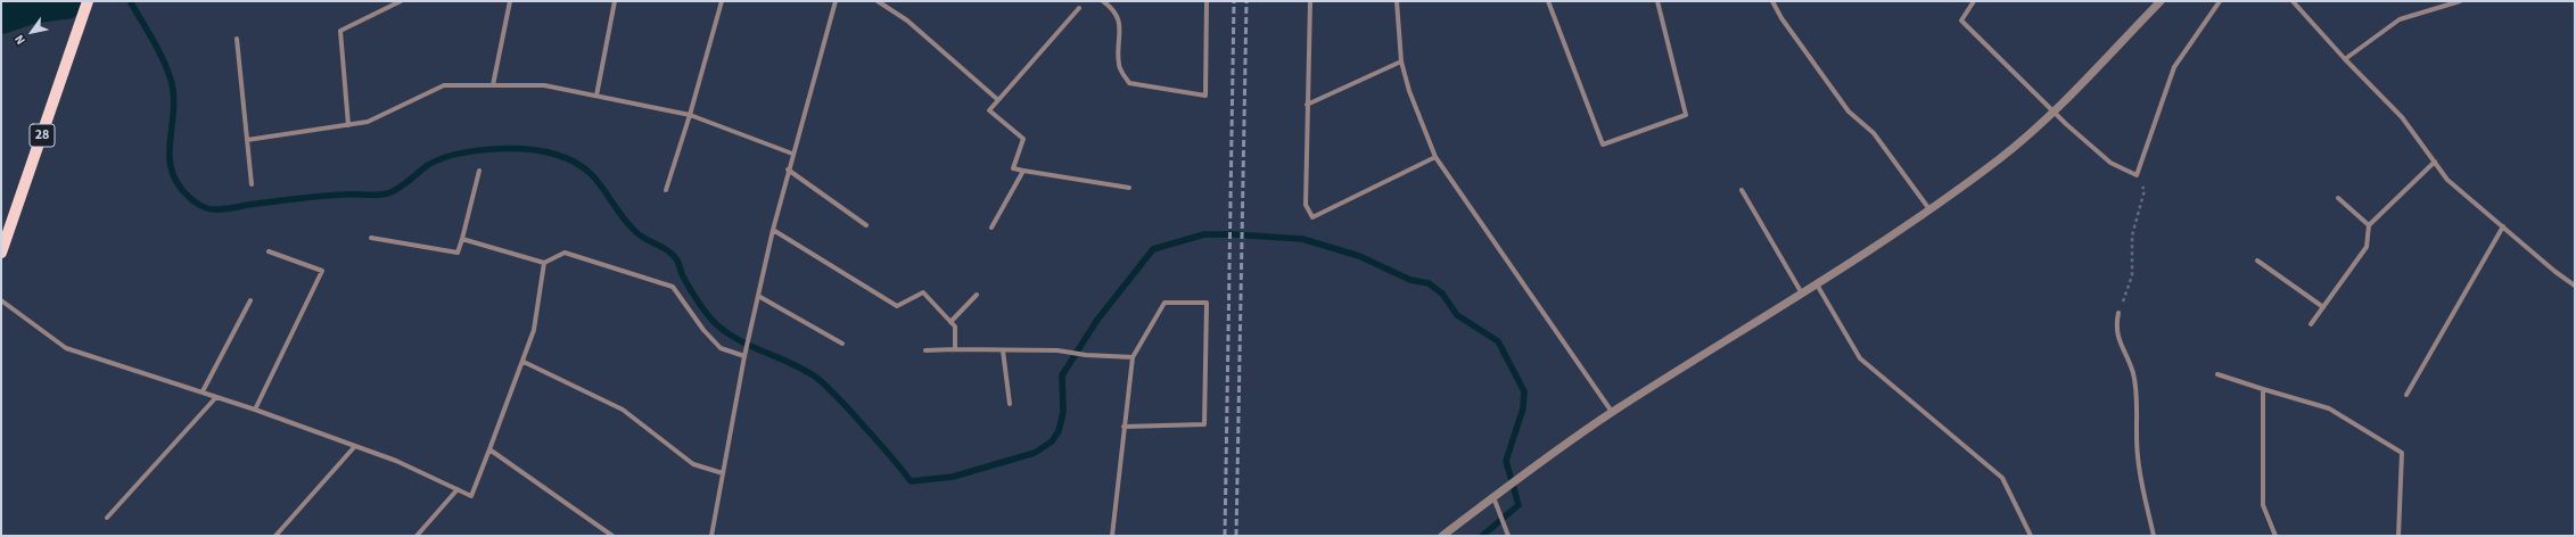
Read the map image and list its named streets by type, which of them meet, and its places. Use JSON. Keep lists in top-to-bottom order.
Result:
{
  "streets": {
    "main road": ["28"]
  },
  "north": "bottom left"
}
